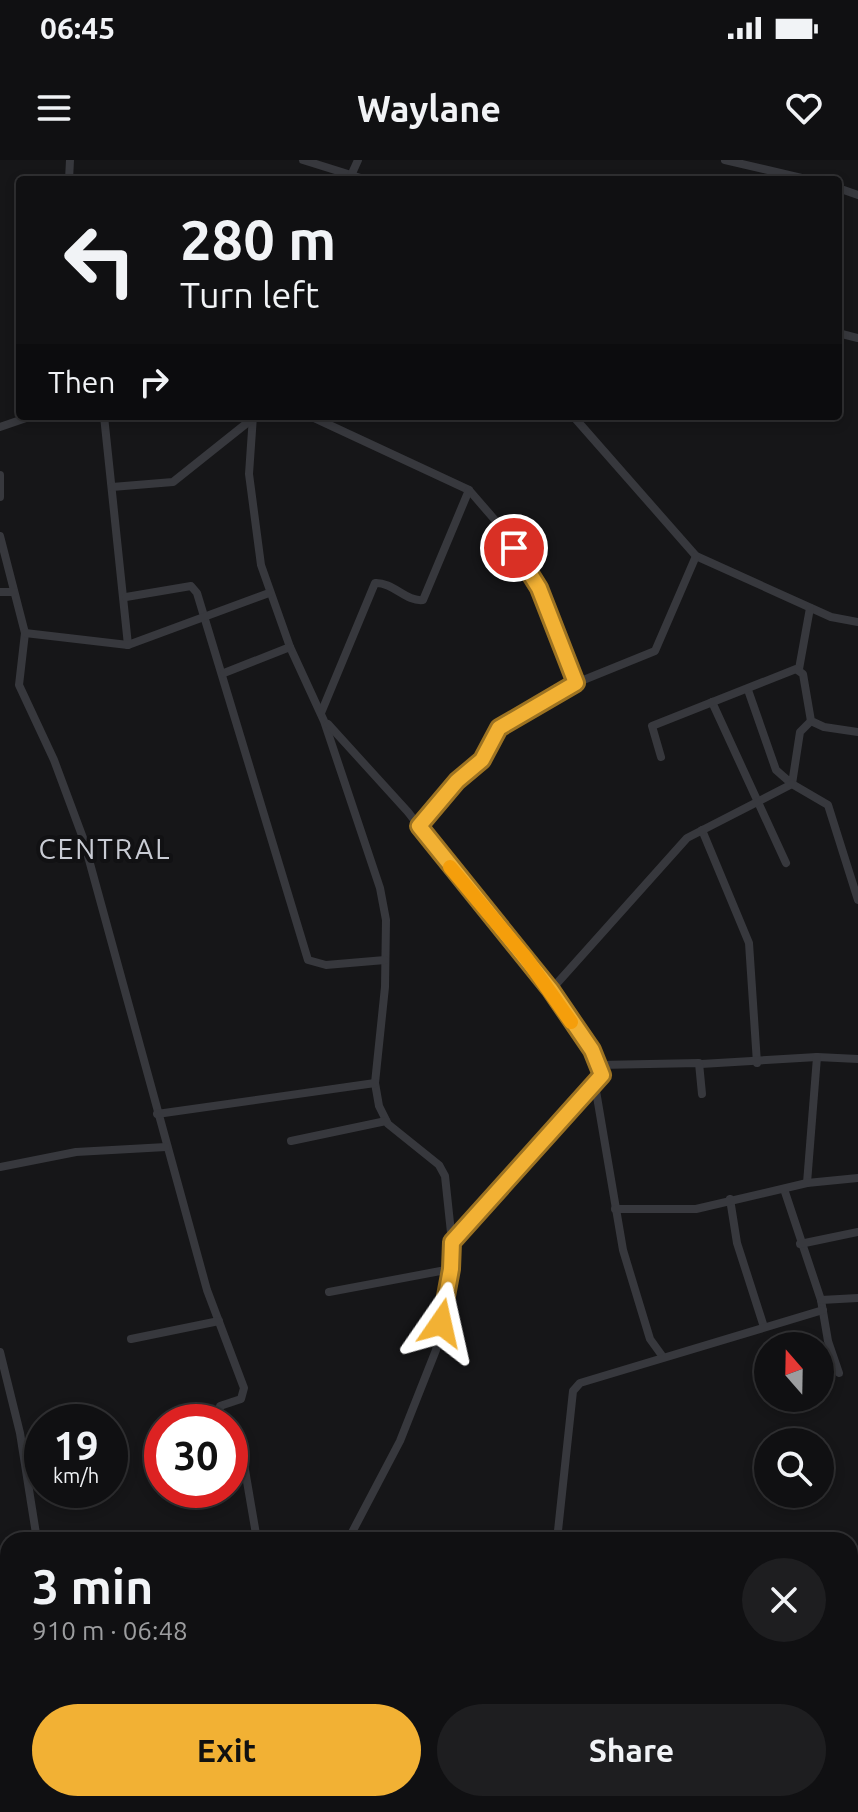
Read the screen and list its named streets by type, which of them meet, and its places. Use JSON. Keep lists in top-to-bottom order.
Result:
{
  "districts": ["CENTRAL"],
  "north": "top",
  "page": {
    "status": "06:45",
    "header": "Waylane",
    "turn": ["280 m", "Turn left"],
    "then": "Then",
    "speed": "19 km/h",
    "limit": "30",
    "heading": ["3 min", "910 m · 06:48"],
    "buttons": ["Exit", "Share"]
  }
}
